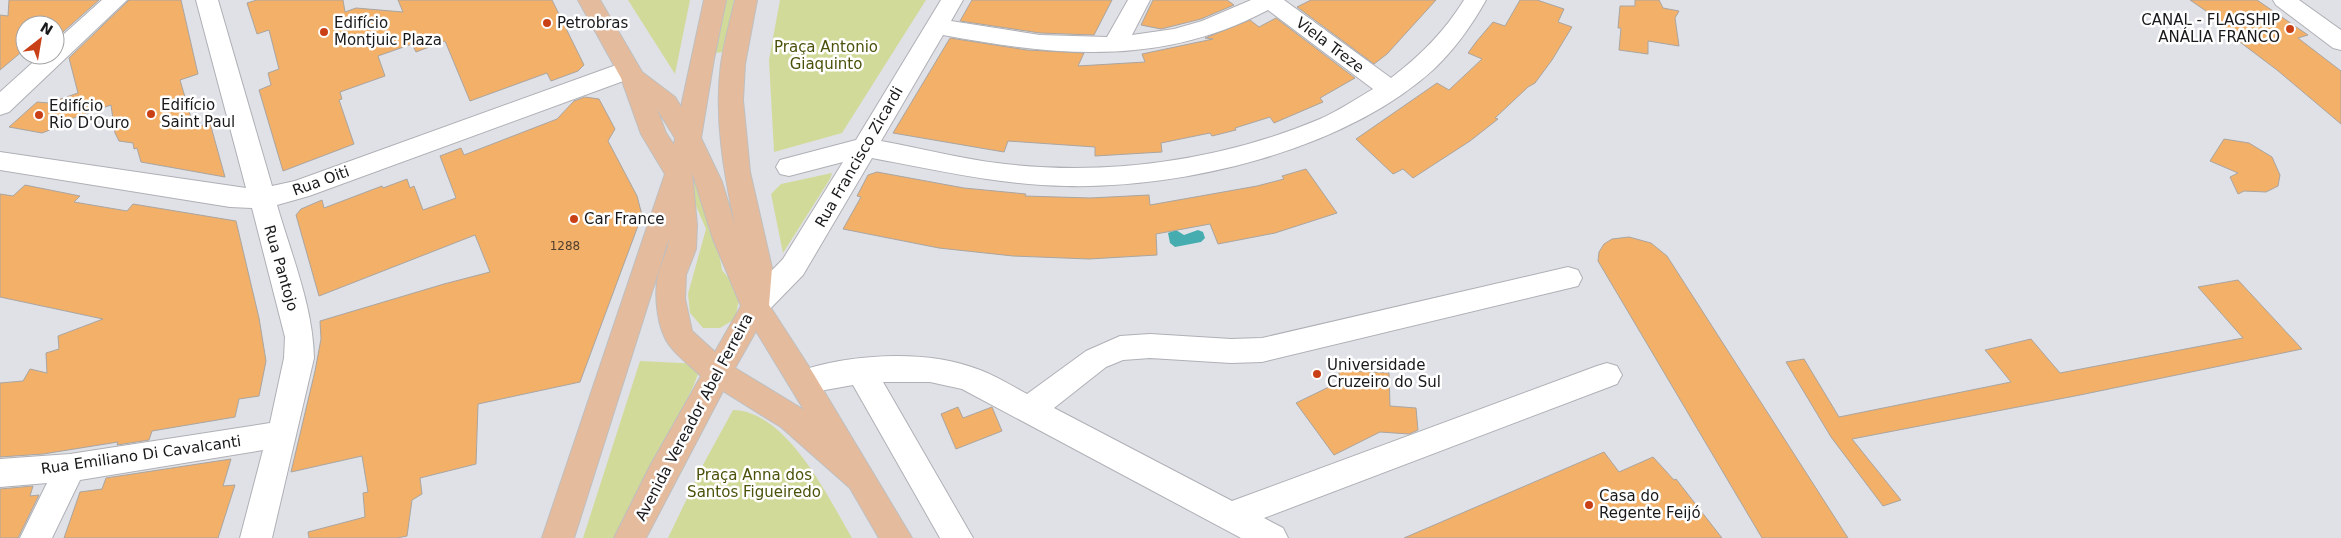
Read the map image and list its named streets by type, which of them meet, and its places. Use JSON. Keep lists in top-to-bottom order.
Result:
{
  "streets": {
    "main road": ["Avenida Vereador Abel Ferreira"],
    "street": [
      "Viela Treze",
      "Rua Francisco Zicardi",
      "Rua Oiti",
      "Rua Pantojo",
      "Rua Emiliano Di Cavalcanti"
    ]
  },
  "crossings": [
    ["Rua Francisco Zicardi", "Avenida Vereador Abel Ferreira"],
    ["Rua Oiti", "Rua Pantojo"],
    ["Rua Pantojo", "Rua Emiliano Di Cavalcanti"]
  ],
  "parks": ["Praça Antonio Giaquinto", "Praça Anna dos Santos Figueiredo"],
  "places": [
    "Petrobras",
    "CANAL - FLAGSHIP ANÁLIA FRANCO",
    "Edifício Montjuic Plaza",
    "Edifício Saint Paul",
    "Edifício Rio D'Ouro",
    "Car France",
    "Universidade Cruzeiro do Sul",
    "Casa do Regente Feijó"
  ],
  "house_numbers": ["1288"],
  "north": "top right"
}
